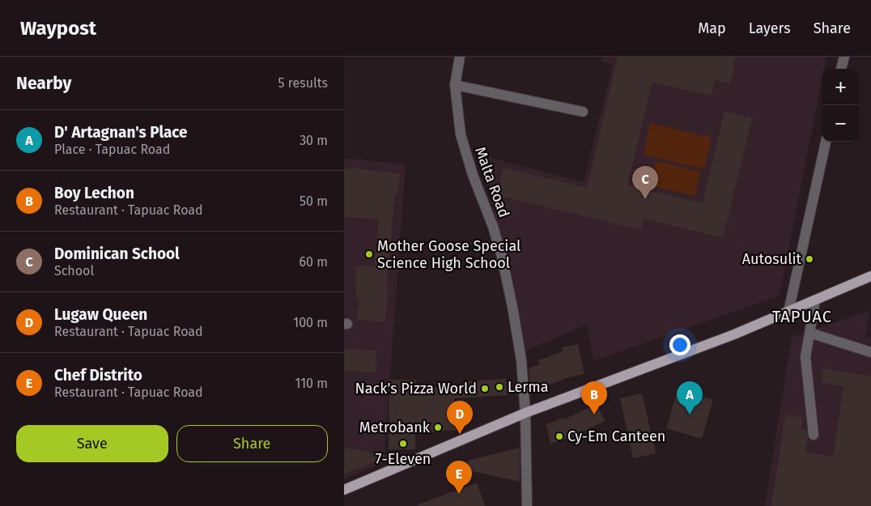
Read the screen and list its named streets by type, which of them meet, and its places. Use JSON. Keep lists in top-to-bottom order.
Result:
{
  "streets": {
    "street": ["Malta Road"]
  },
  "districts": ["TAPUAC"],
  "places": [
    "Mother Goose Special Science High School",
    "Autosulit",
    "Lerma",
    "Nack's Pizza World",
    "Metrobank",
    "Cy-Em Canteen",
    "7-Eleven"
  ],
  "page": {
    "header": "Waypost",
    "nav": ["Map", "Layers", "Share"],
    "heading": ["Nearby", "5 results"],
    "map_buttons": ["+", "−"],
    "list": [
      {
        "mark": "A",
        "name": "D' Artagnan's Place",
        "note": "Place · Tapuac Road",
        "value": "30 m"
      },
      {
        "mark": "B",
        "name": "Boy Lechon",
        "note": "Restaurant · Tapuac Road",
        "value": "50 m"
      },
      {
        "mark": "C",
        "name": "Dominican School",
        "note": "School",
        "value": "60 m"
      },
      {
        "mark": "D",
        "name": "Lugaw Queen",
        "note": "Restaurant · Tapuac Road",
        "value": "100 m"
      },
      {
        "mark": "E",
        "name": "Chef Distrito",
        "note": "Restaurant · Tapuac Road",
        "value": "110 m"
      }
    ],
    "pins": [
      "C",
      "A",
      "B",
      "D",
      "E"
    ],
    "buttons": ["Save", "Share"]
  }
}
